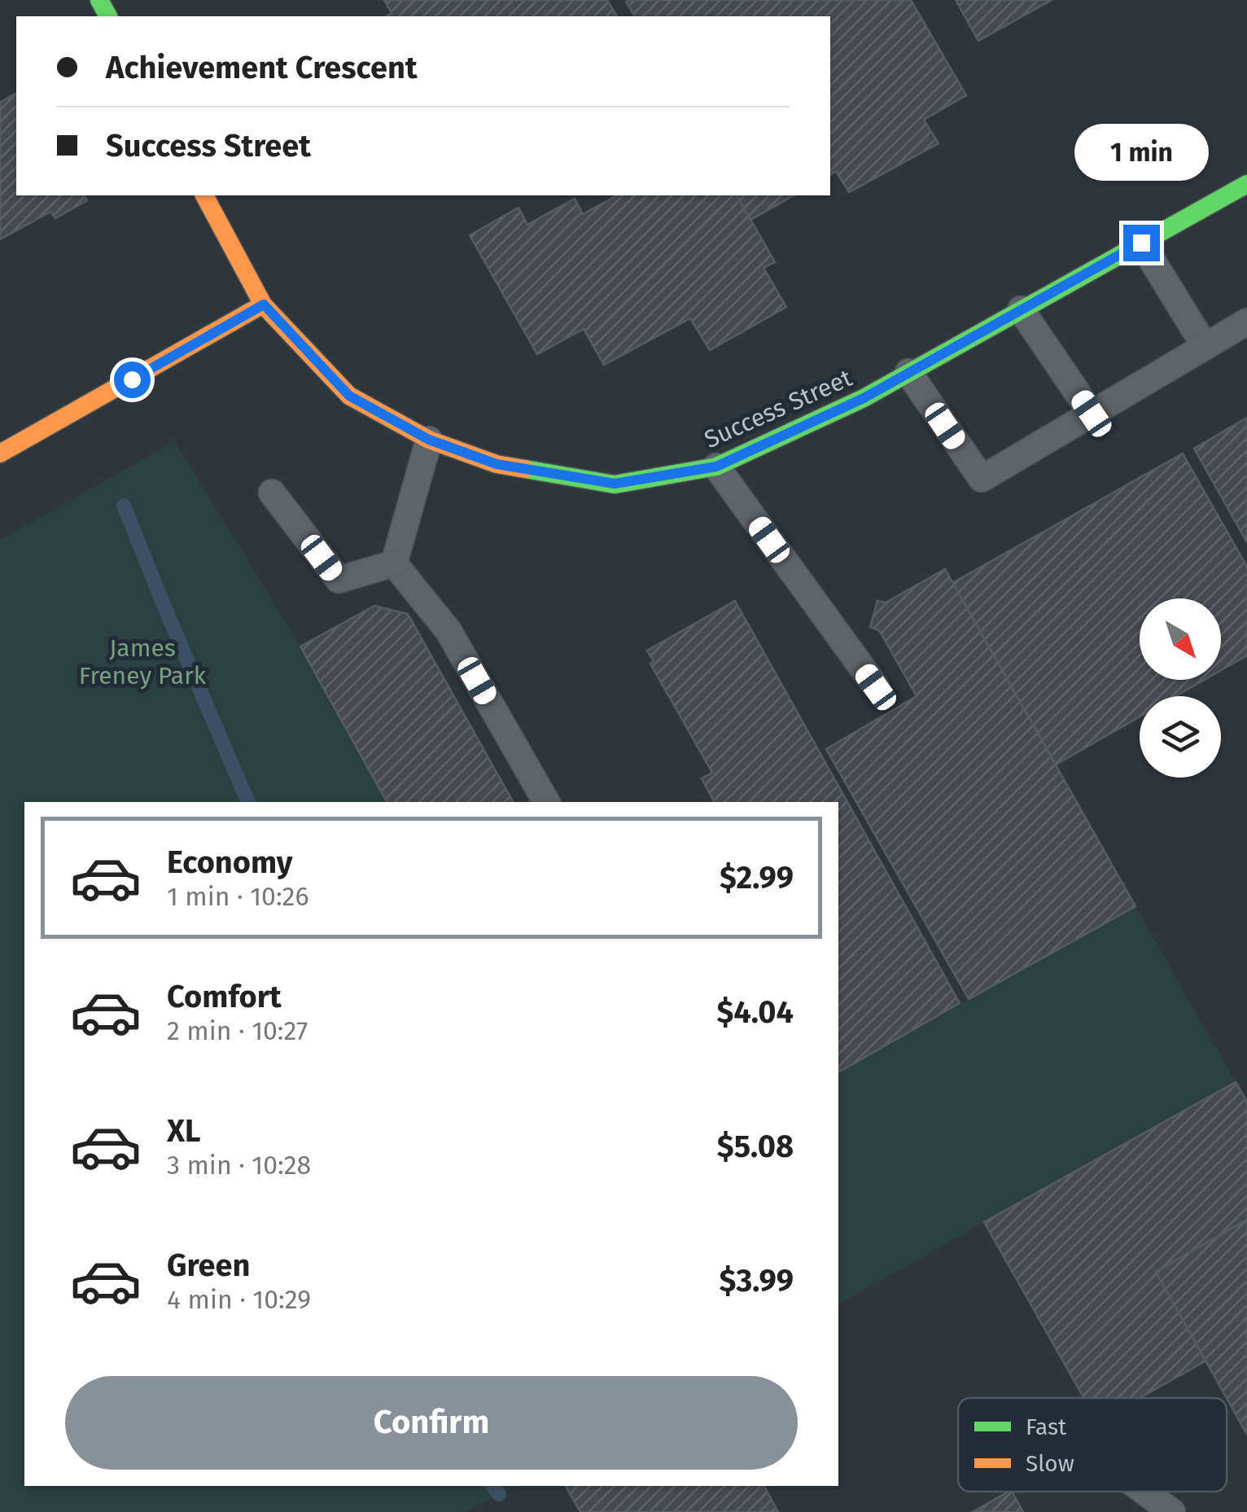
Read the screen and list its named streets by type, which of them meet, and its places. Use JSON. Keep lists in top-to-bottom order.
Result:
{
  "streets": {
    "street": ["Success Street"]
  },
  "parks": ["James Freney Park"],
  "legend": ["Fast", "Slow"],
  "north": "bottom right",
  "page": {
    "banner": ["Achievement Crescent", "Success Street"],
    "bubble": "1 min",
    "list": [
      {
        "name": "Economy",
        "note": "1 min · 10:26",
        "value": "$2.99"
      },
      {
        "name": "Comfort",
        "note": "2 min · 10:27",
        "value": "$4.04"
      },
      {
        "name": "XL",
        "note": "3 min · 10:28",
        "value": "$5.08"
      },
      {
        "name": "Green",
        "note": "4 min · 10:29",
        "value": "$3.99"
      }
    ],
    "buttons": "Confirm"
  }
}
